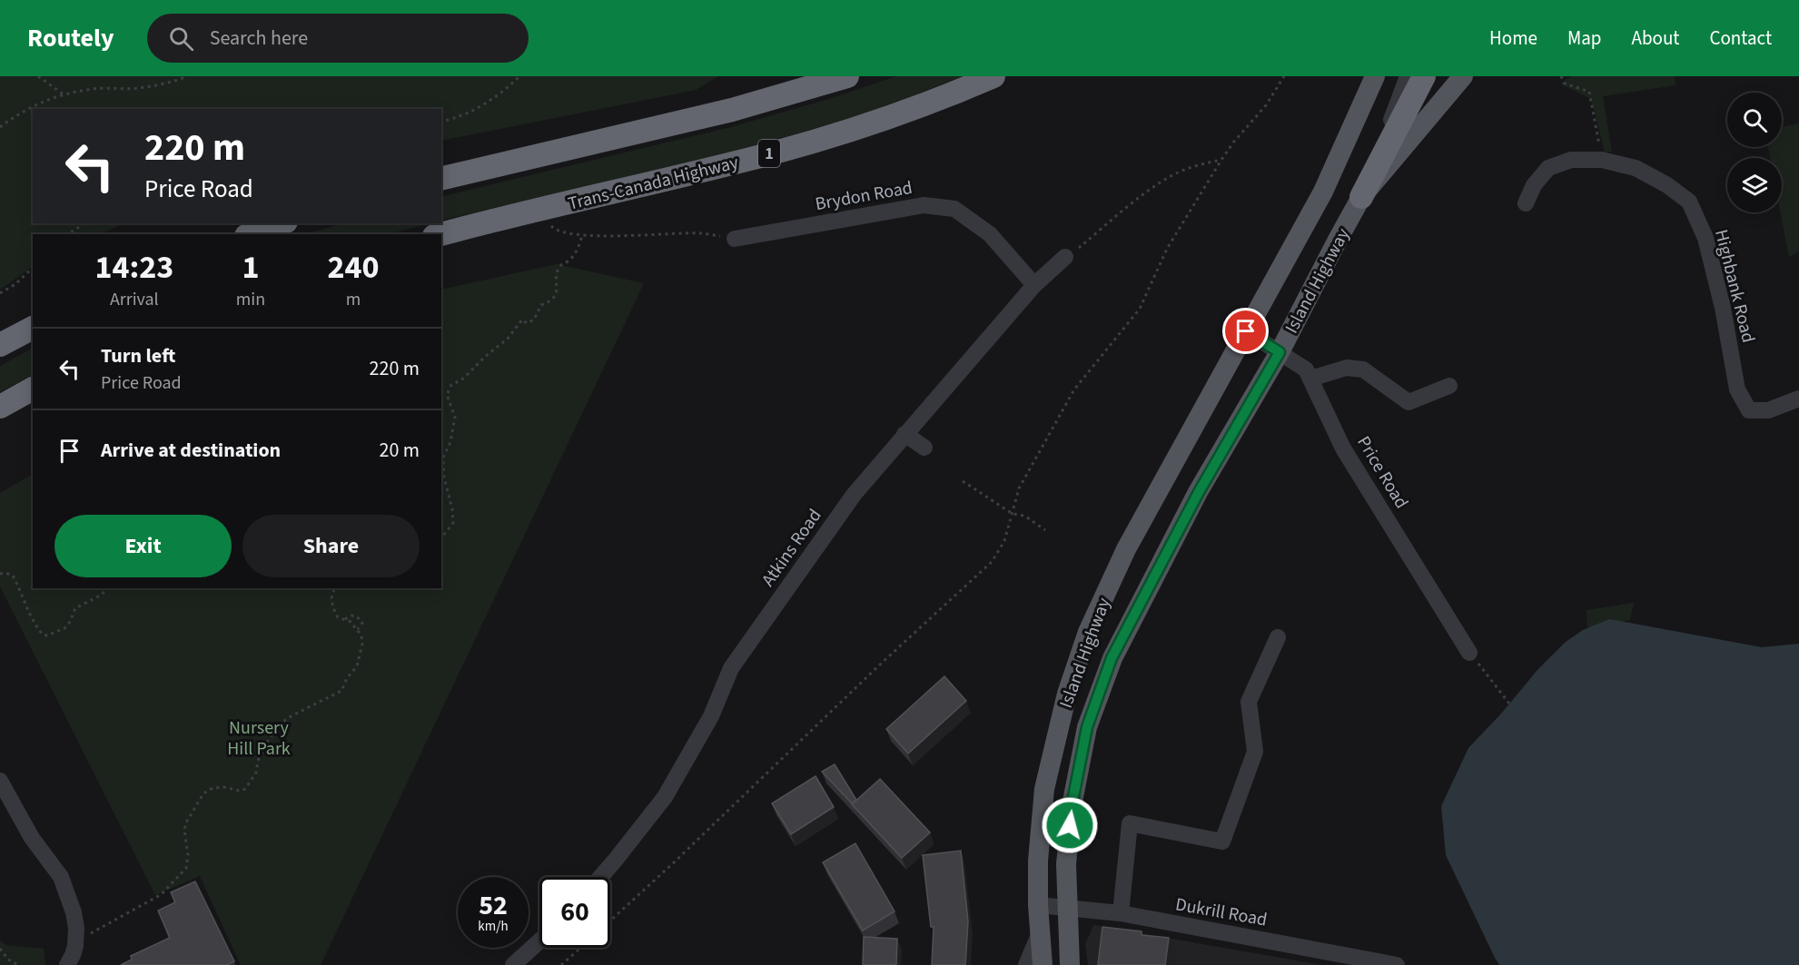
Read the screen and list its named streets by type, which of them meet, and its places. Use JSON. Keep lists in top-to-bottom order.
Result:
{
  "streets": {
    "highway": ["1", "Trans-Canada Highway"],
    "main road": ["Island Highway"],
    "street": [
      "Brydon Road",
      "Highbank Road",
      "Price Road",
      "Atkins Road",
      "Dukrill Road"
    ]
  },
  "crossings": [
    ["Brydon Road", "Atkins Road"],
    ["Island Highway", "Price Road"],
    ["Island Highway", "Dukrill Road"]
  ],
  "parks": ["Nursery Hill Park"],
  "page": {
    "header": "Routely",
    "search": "Search here",
    "nav": [
      "Home",
      "Map",
      "About",
      "Contact"
    ],
    "turn": ["220 m", "Price Road"],
    "eta": [
      "14:23",
      "Arrival",
      "1",
      "min",
      "240",
      "m"
    ],
    "list": [
      {
        "name": "Turn left",
        "note": "Price Road",
        "value": "220 m"
      },
      {
        "name": "Arrive at destination",
        "value": "20 m"
      }
    ],
    "buttons": ["Exit", "Share"],
    "speed": "52 km/h",
    "limit": "60"
  }
}
